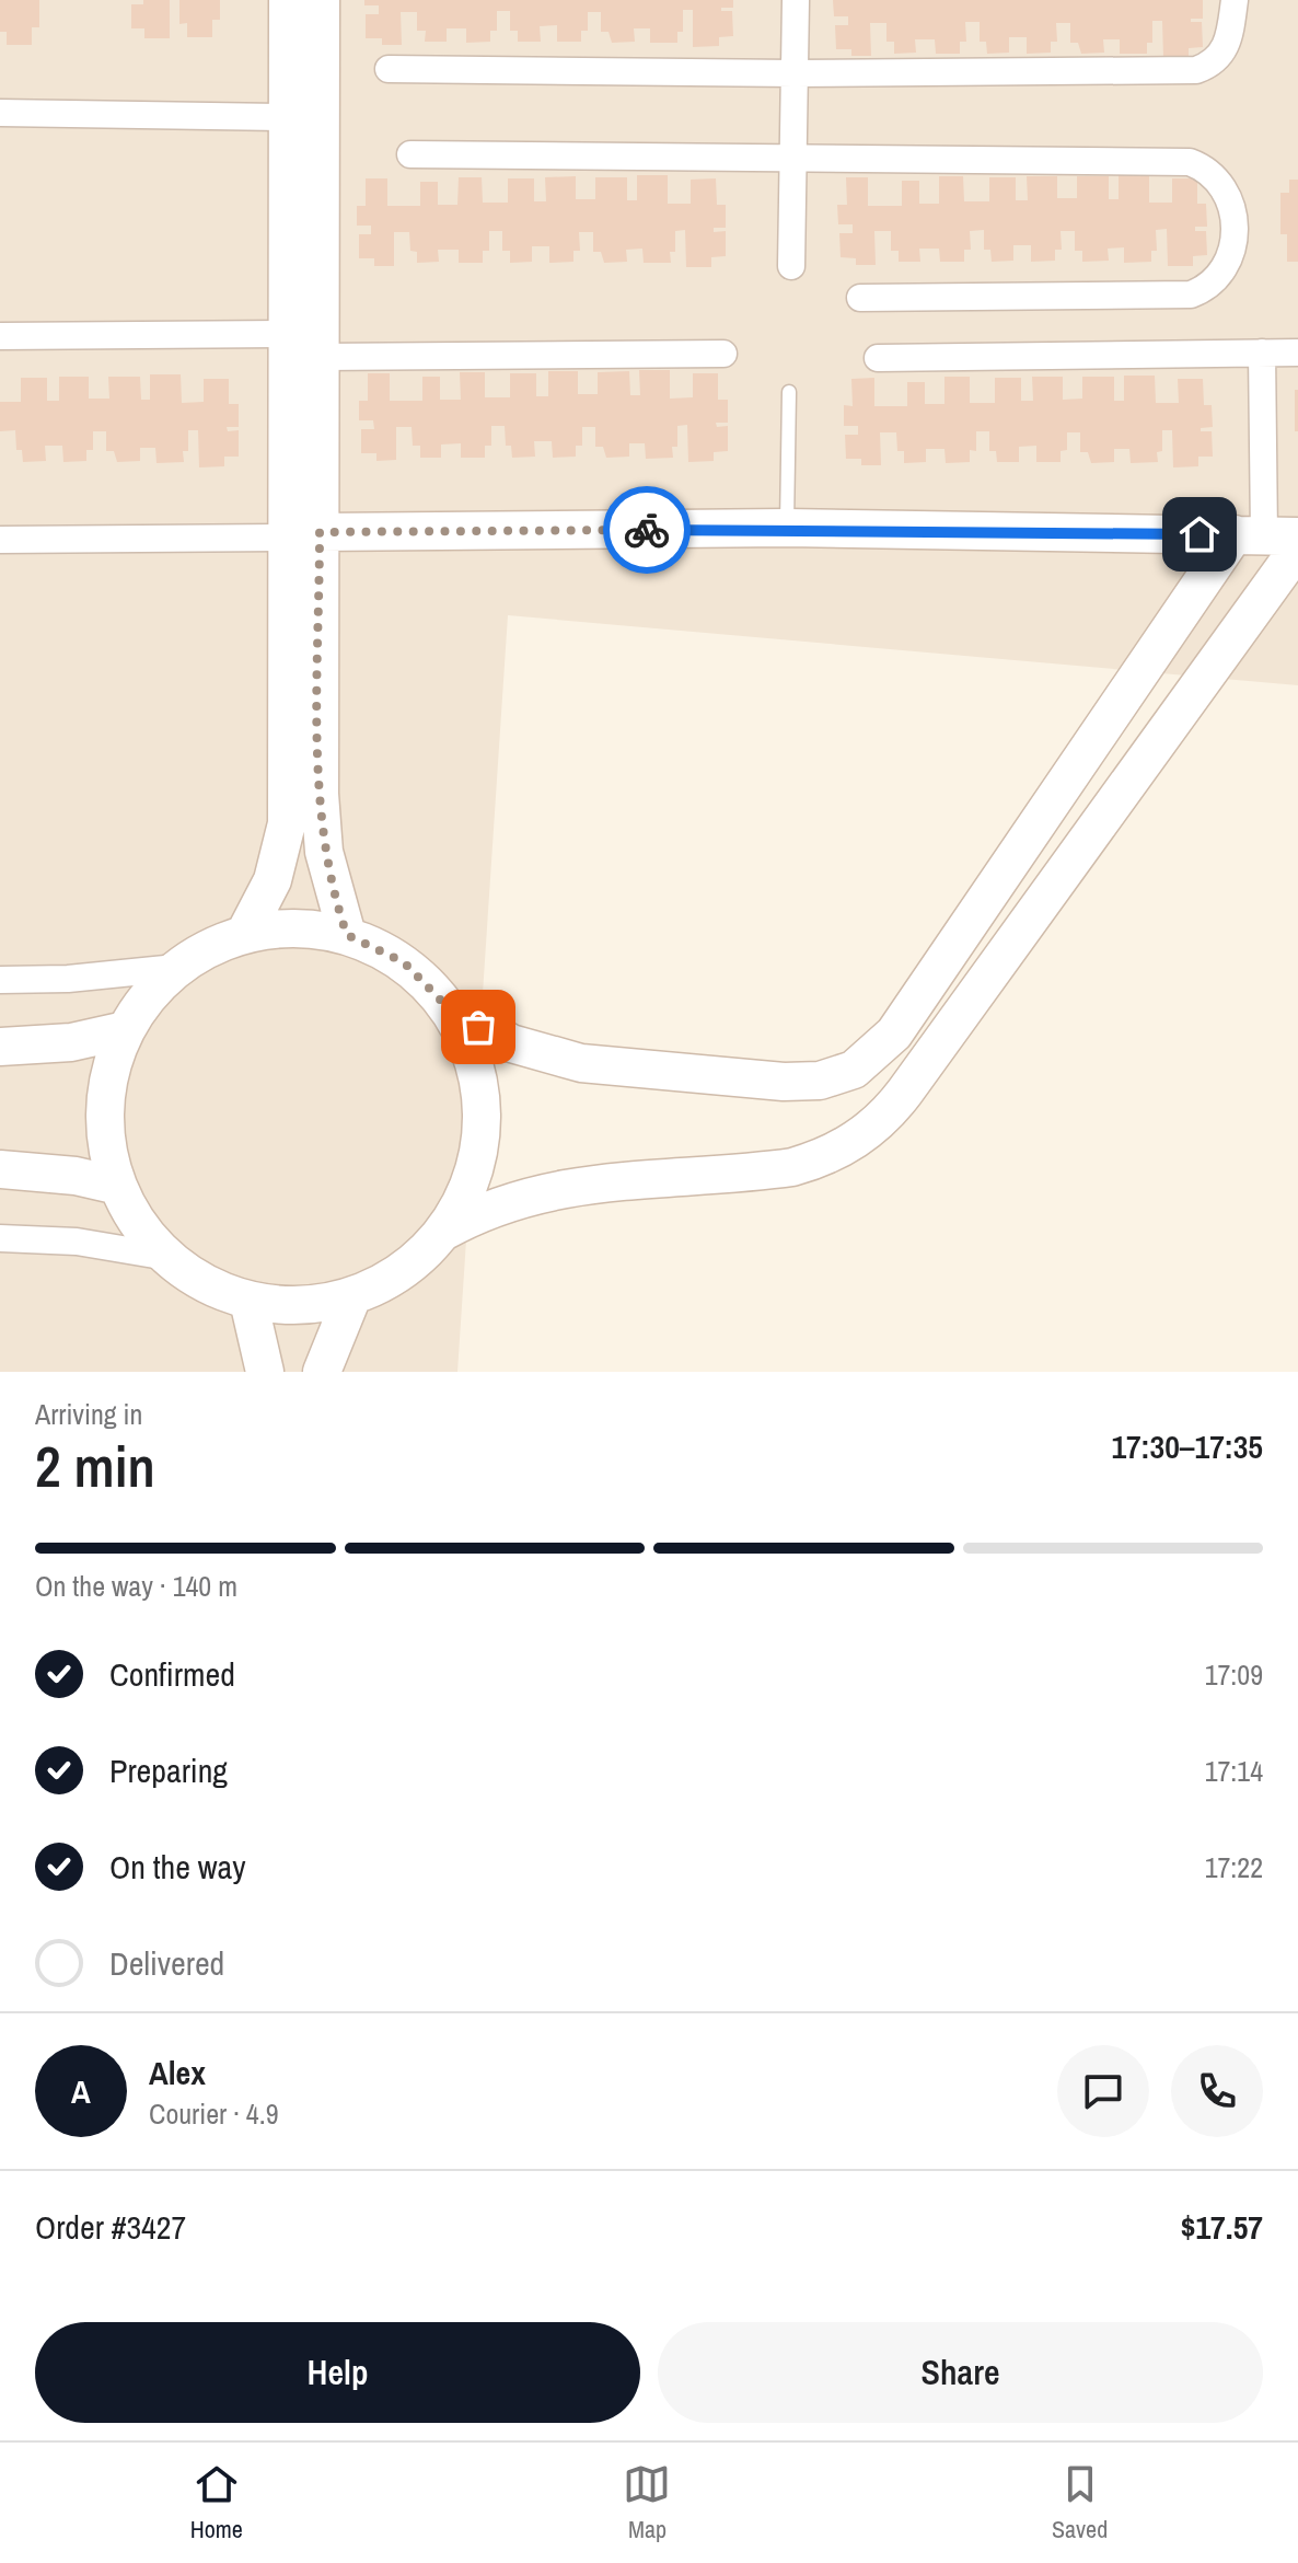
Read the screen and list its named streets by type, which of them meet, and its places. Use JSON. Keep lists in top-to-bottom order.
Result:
{
  "page": {
    "heading": ["2 min", "Arriving in", "17:30–17:35"],
    "panel": [
      "Alex",
      "Courier · 4.9",
      "Order #3427",
      "$17.57"
    ],
    "bar": "On the way · 140 m",
    "list": [
      ["Confirmed", "17:09"],
      ["Preparing", "17:14"],
      ["On the way", "17:22"],
      "Delivered"
    ],
    "round": "A",
    "buttons": ["Help", "Share"],
    "tabs": ["Home", "Map", "Saved"]
  }
}
